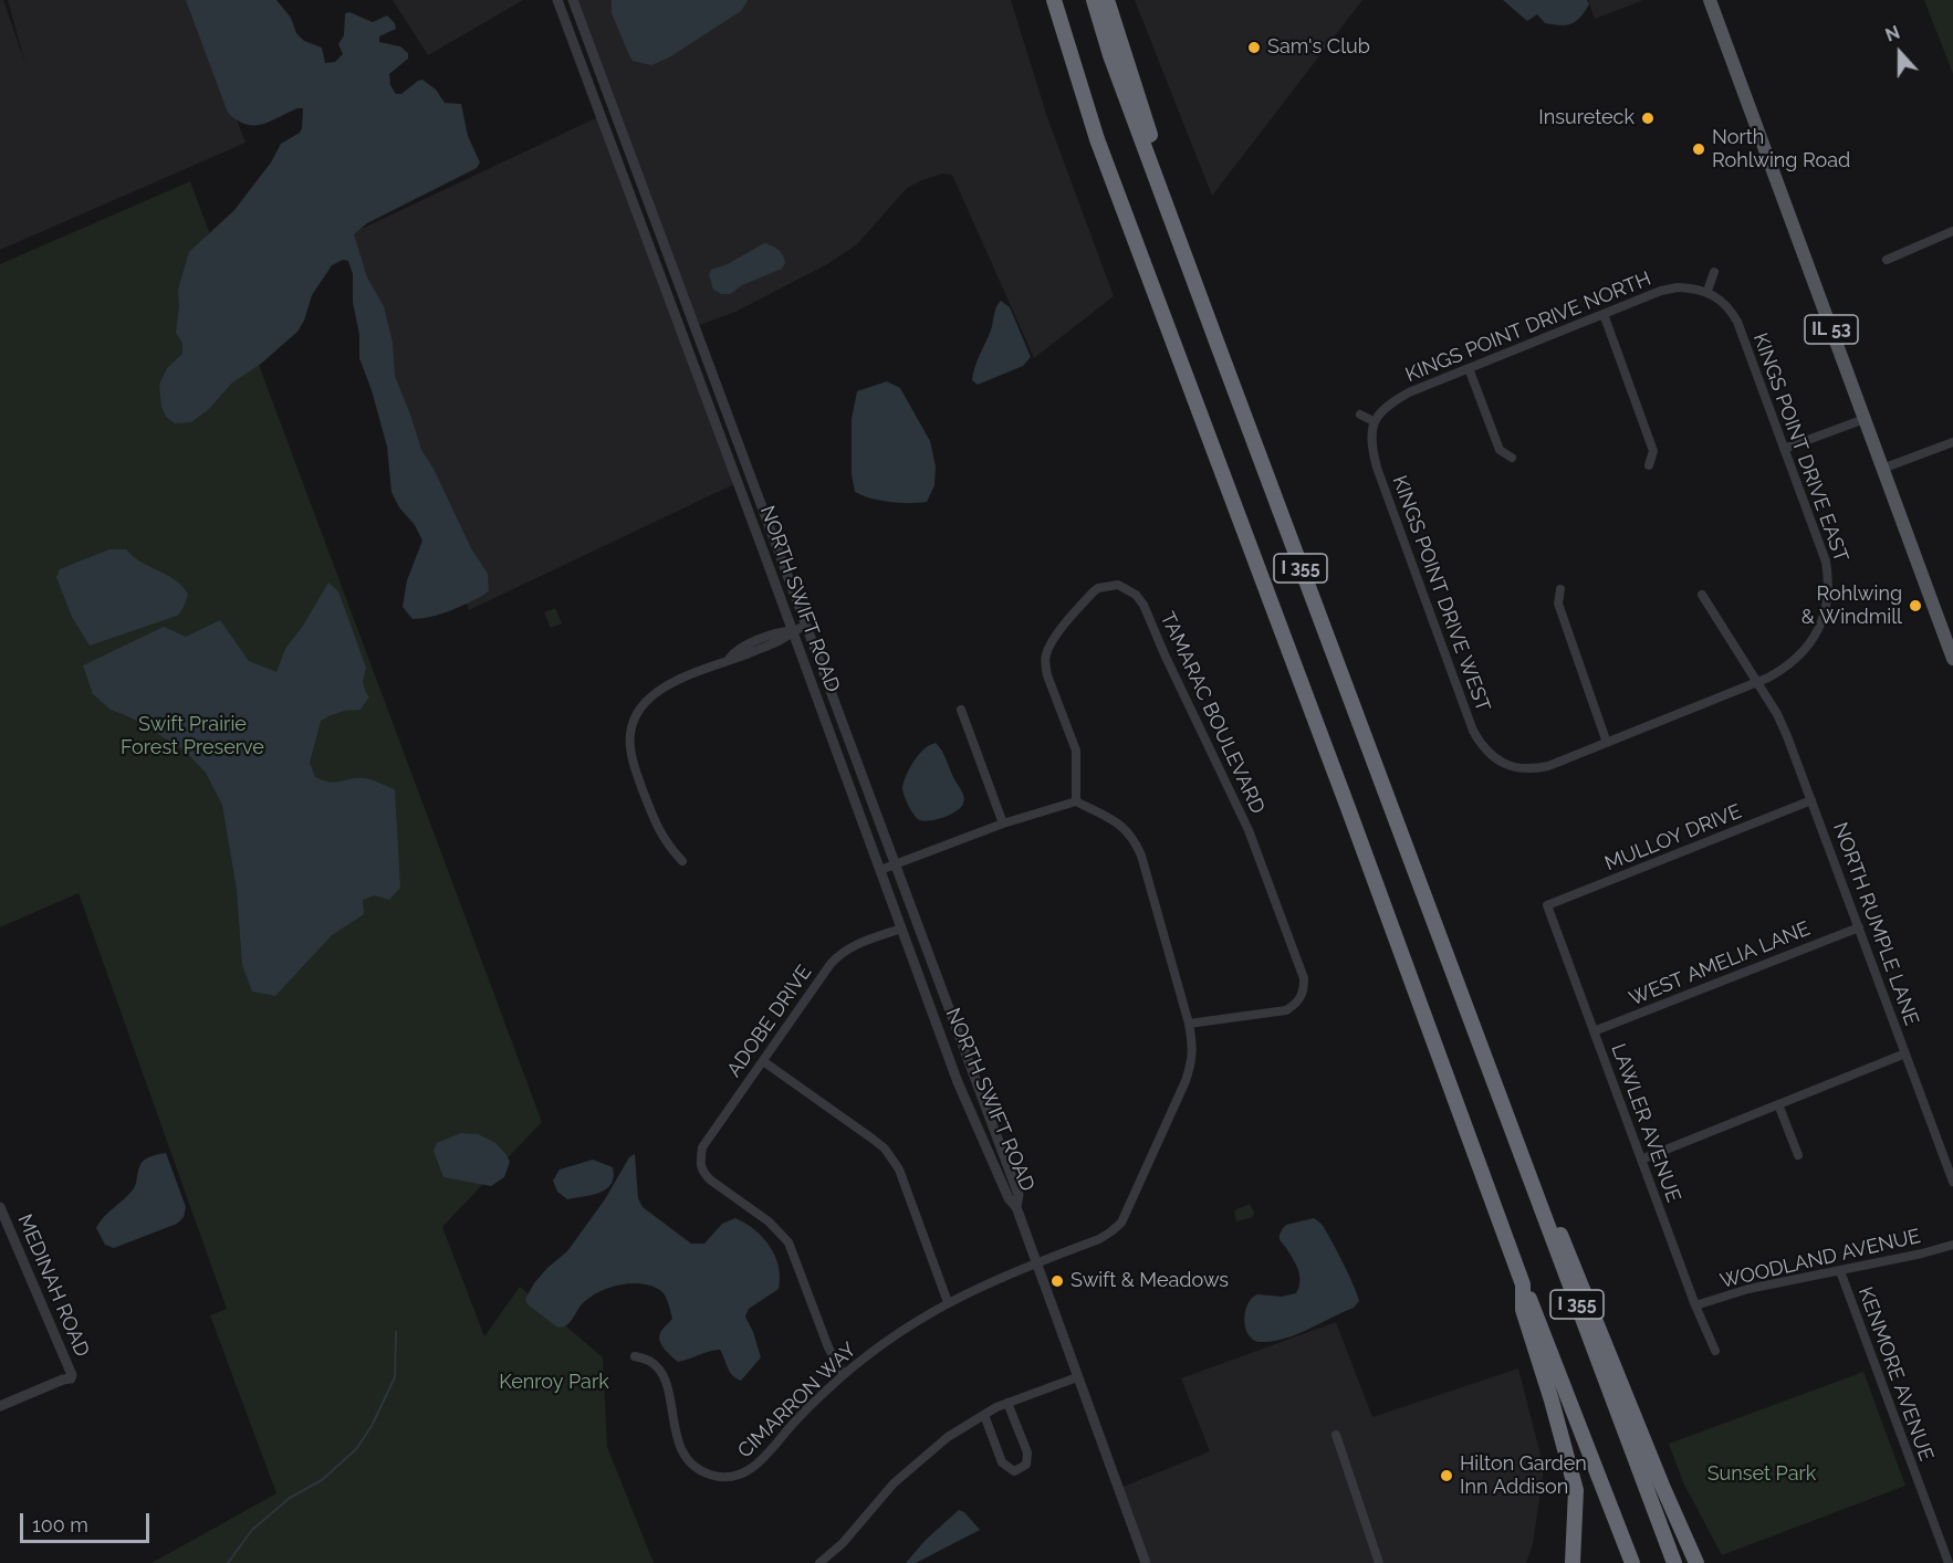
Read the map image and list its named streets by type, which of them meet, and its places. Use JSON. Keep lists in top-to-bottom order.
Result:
{
  "streets": {
    "highway": ["I 355"],
    "main road": ["IL 53"],
    "street": [
      "KINGS POINT DRIVE NORTH",
      "KINGS POINT DRIVE EAST",
      "KINGS POINT DRIVE WEST",
      "NORTH SWIFT ROAD",
      "TAMARAC BOULEVARD",
      "MULLOY DRIVE",
      "NORTH RUMPLE LANE",
      "WEST AMELIA LANE",
      "ADOBE DRIVE",
      "LAWLER AVENUE",
      "WOODLAND AVENUE",
      "MEDINAH ROAD",
      "KENMORE AVENUE",
      "CIMARRON WAY"
    ]
  },
  "crossings": [
    ["KINGS POINT DRIVE NORTH", "KINGS POINT DRIVE EAST"],
    ["KINGS POINT DRIVE NORTH", "KINGS POINT DRIVE WEST"],
    ["KINGS POINT DRIVE EAST", "NORTH RUMPLE LANE"],
    ["NORTH SWIFT ROAD", "ADOBE DRIVE"],
    ["NORTH SWIFT ROAD", "CIMARRON WAY"],
    ["TAMARAC BOULEVARD", "CIMARRON WAY"],
    ["MULLOY DRIVE", "NORTH RUMPLE LANE"],
    ["MULLOY DRIVE", "LAWLER AVENUE"],
    ["NORTH RUMPLE LANE", "WEST AMELIA LANE"],
    ["WEST AMELIA LANE", "LAWLER AVENUE"],
    ["ADOBE DRIVE", "CIMARRON WAY"],
    ["LAWLER AVENUE", "WOODLAND AVENUE"],
    ["WOODLAND AVENUE", "KENMORE AVENUE"]
  ],
  "parks": ["Swift Prairie Forest Preserve", "Kenroy Park", "Sunset Park"],
  "places": [
    "Sam's Club",
    "Insureteck",
    "North Rohlwing Road",
    "Rohlwing & Windmill",
    "Swift & Meadows",
    "Hilton Garden Inn Addison"
  ],
  "scale_bar": "100 m",
  "north": "top"
}
